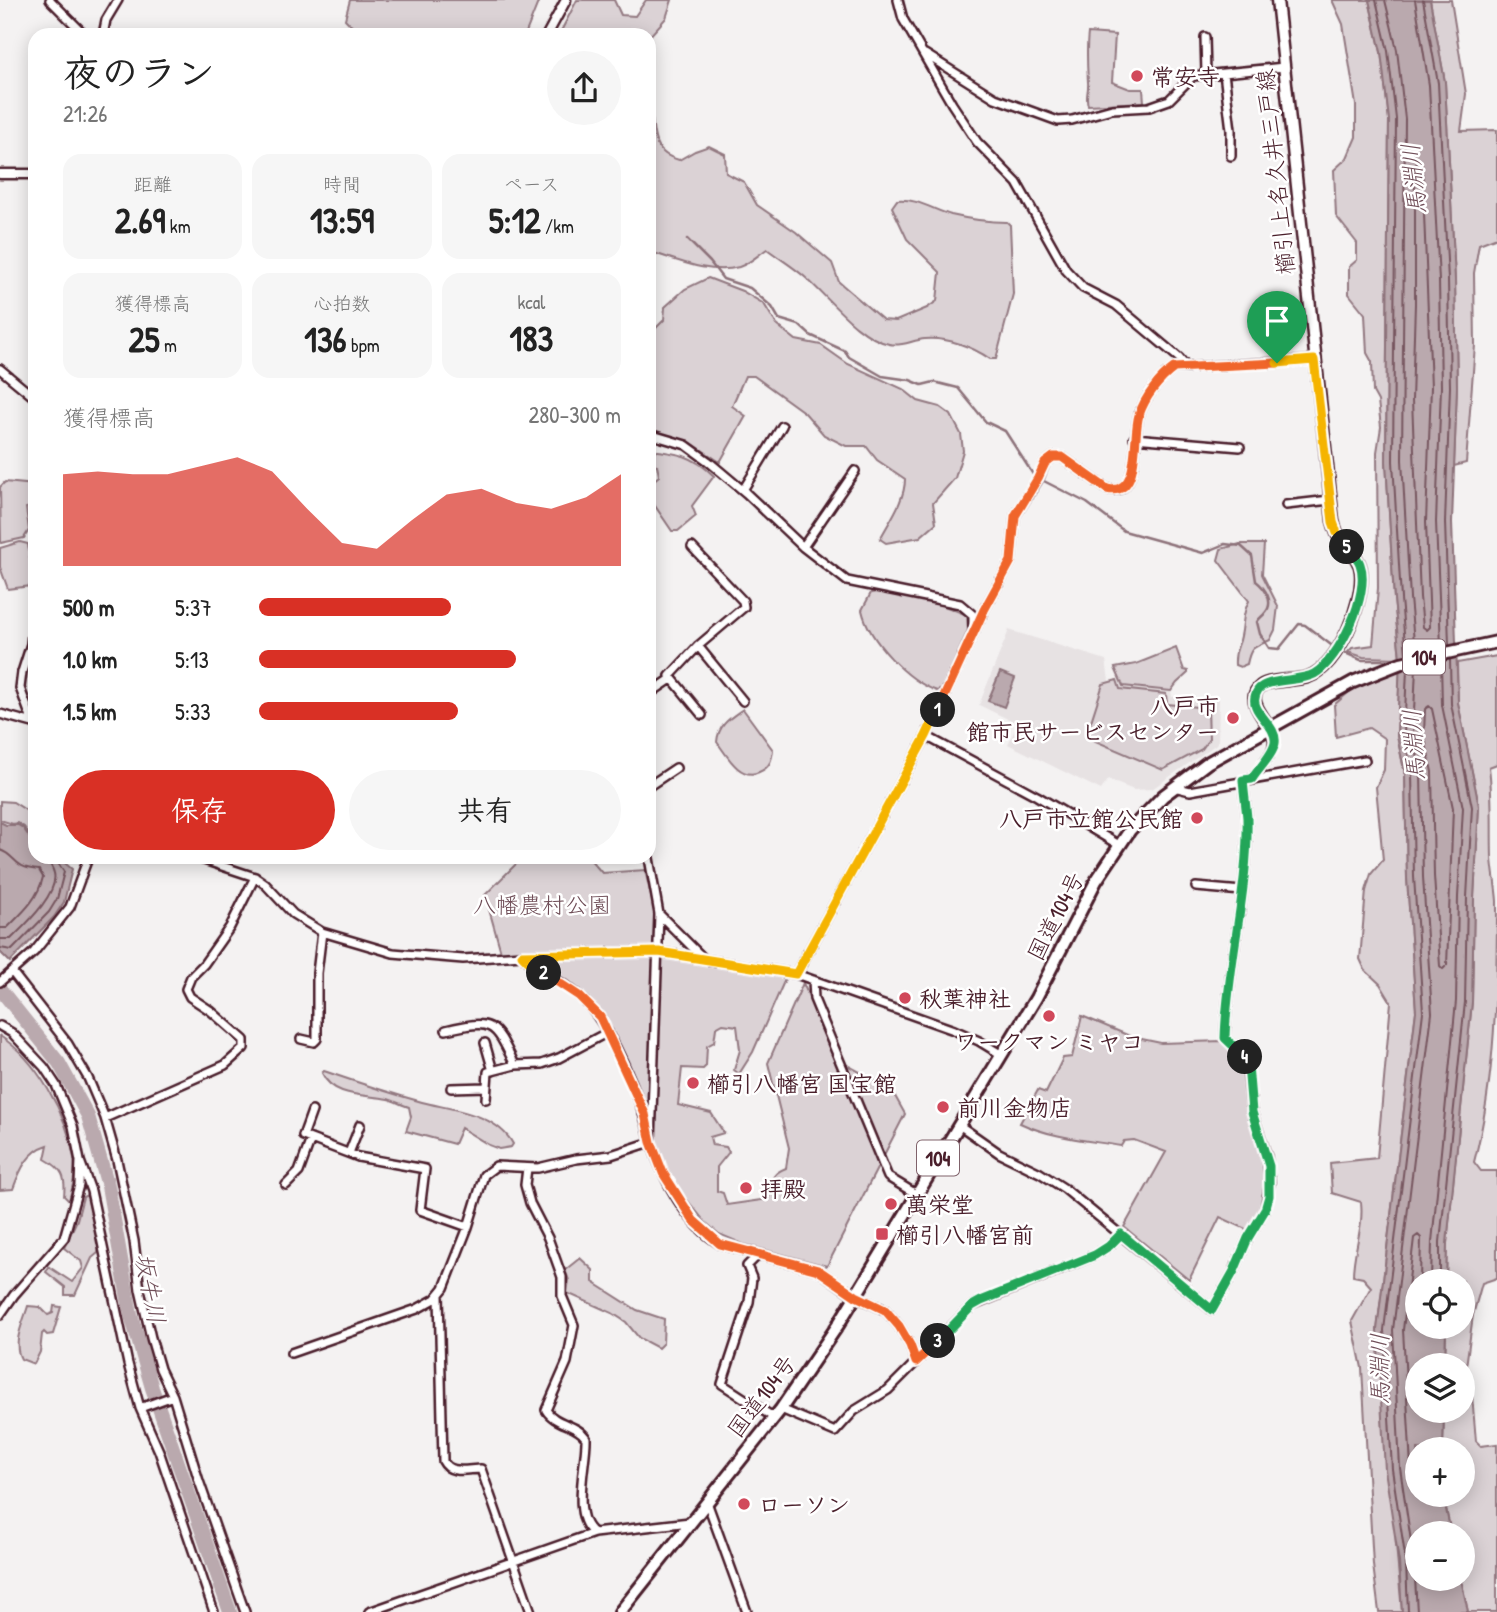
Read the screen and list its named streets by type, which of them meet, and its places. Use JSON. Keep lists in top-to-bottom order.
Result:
{
  "streets": {
    "highway": ["104", "国道104号"],
    "main road": ["櫛引上名久井三戸線"]
  },
  "crossings": [
    ["櫛引上名久井三戸線", "国道104号"]
  ],
  "water": ["馬淵川", "坂牛川"],
  "parks": ["八幡農村公園"],
  "places": {
    "other": [
      "常安寺",
      "八戸市 館市民サービスセンター",
      "八戸市立館公民館",
      "秋葉神社",
      "ワークマン ミヤコ",
      "櫛引八幡宮 国宝館",
      "前川金物店",
      "拝殿",
      "萬栄堂",
      "ローソン"
    ],
    "transit": ["櫛引八幡宮前"]
  },
  "page": {
    "heading": ["夜のラン", "21:26"],
    "stats": [
      ["距離", "2.69 km"],
      ["時間", "13:59"],
      ["ペース", "5:12 /km"],
      ["獲得標高", "25 m"],
      ["心拍数", "136 bpm"],
      ["kcal", "183"]
    ],
    "chart": ["獲得標高", "280–300 m"],
    "pins": [
      "5",
      "1",
      "2",
      "4",
      "3"
    ],
    "list": [
      {
        "name": "500 m",
        "note": "5:37"
      },
      {
        "name": "1.0 km",
        "note": "5:13"
      },
      {
        "name": "1.5 km",
        "note": "5:33"
      }
    ],
    "buttons": ["保存", "共有"],
    "map_buttons": ["+", "−"]
  }
}
